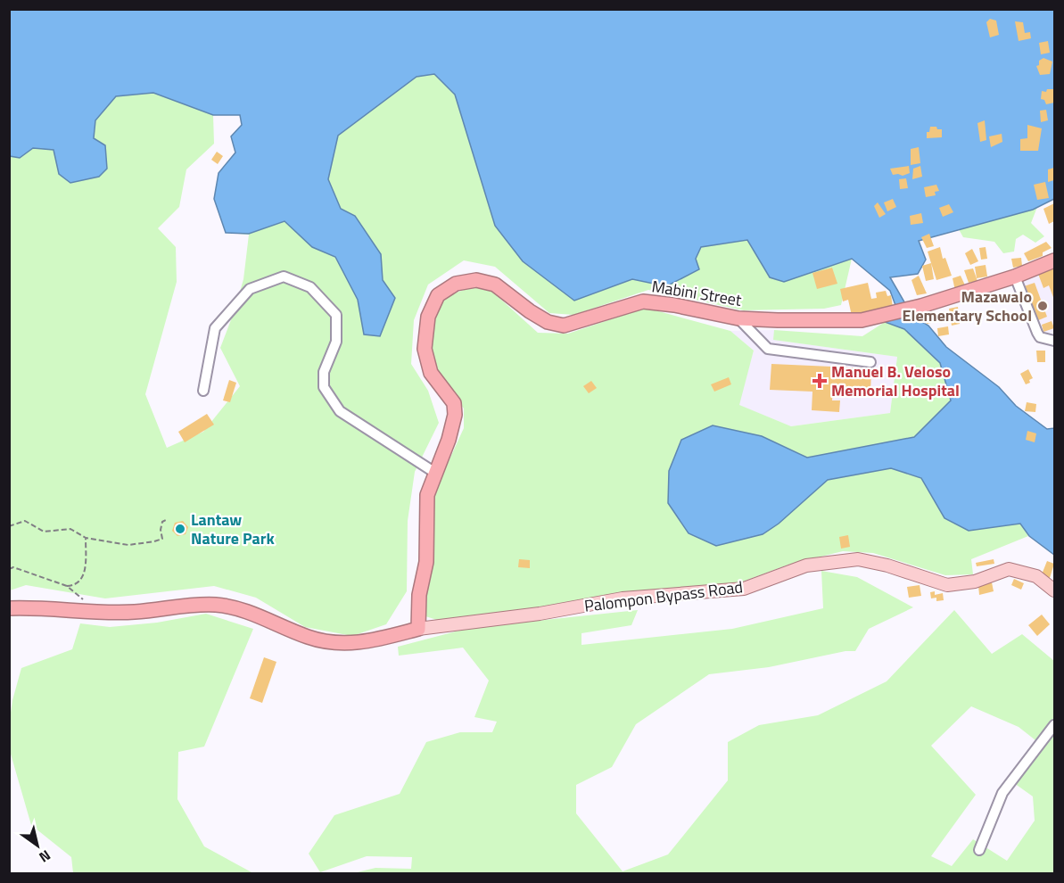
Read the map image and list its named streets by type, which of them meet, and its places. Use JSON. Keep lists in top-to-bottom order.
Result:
{
  "streets": {
    "highway": ["Mabini Street"],
    "main road": ["Palompon Bypass Road"]
  },
  "crossings": [
    ["Mabini Street", "Palompon Bypass Road"]
  ],
  "places": {
    "other": ["Mazawalo Elementary School", "Lantaw Nature Park"],
    "health": ["Manuel B. Veloso Memorial Hospital"]
  },
  "north": "bottom right"
}
